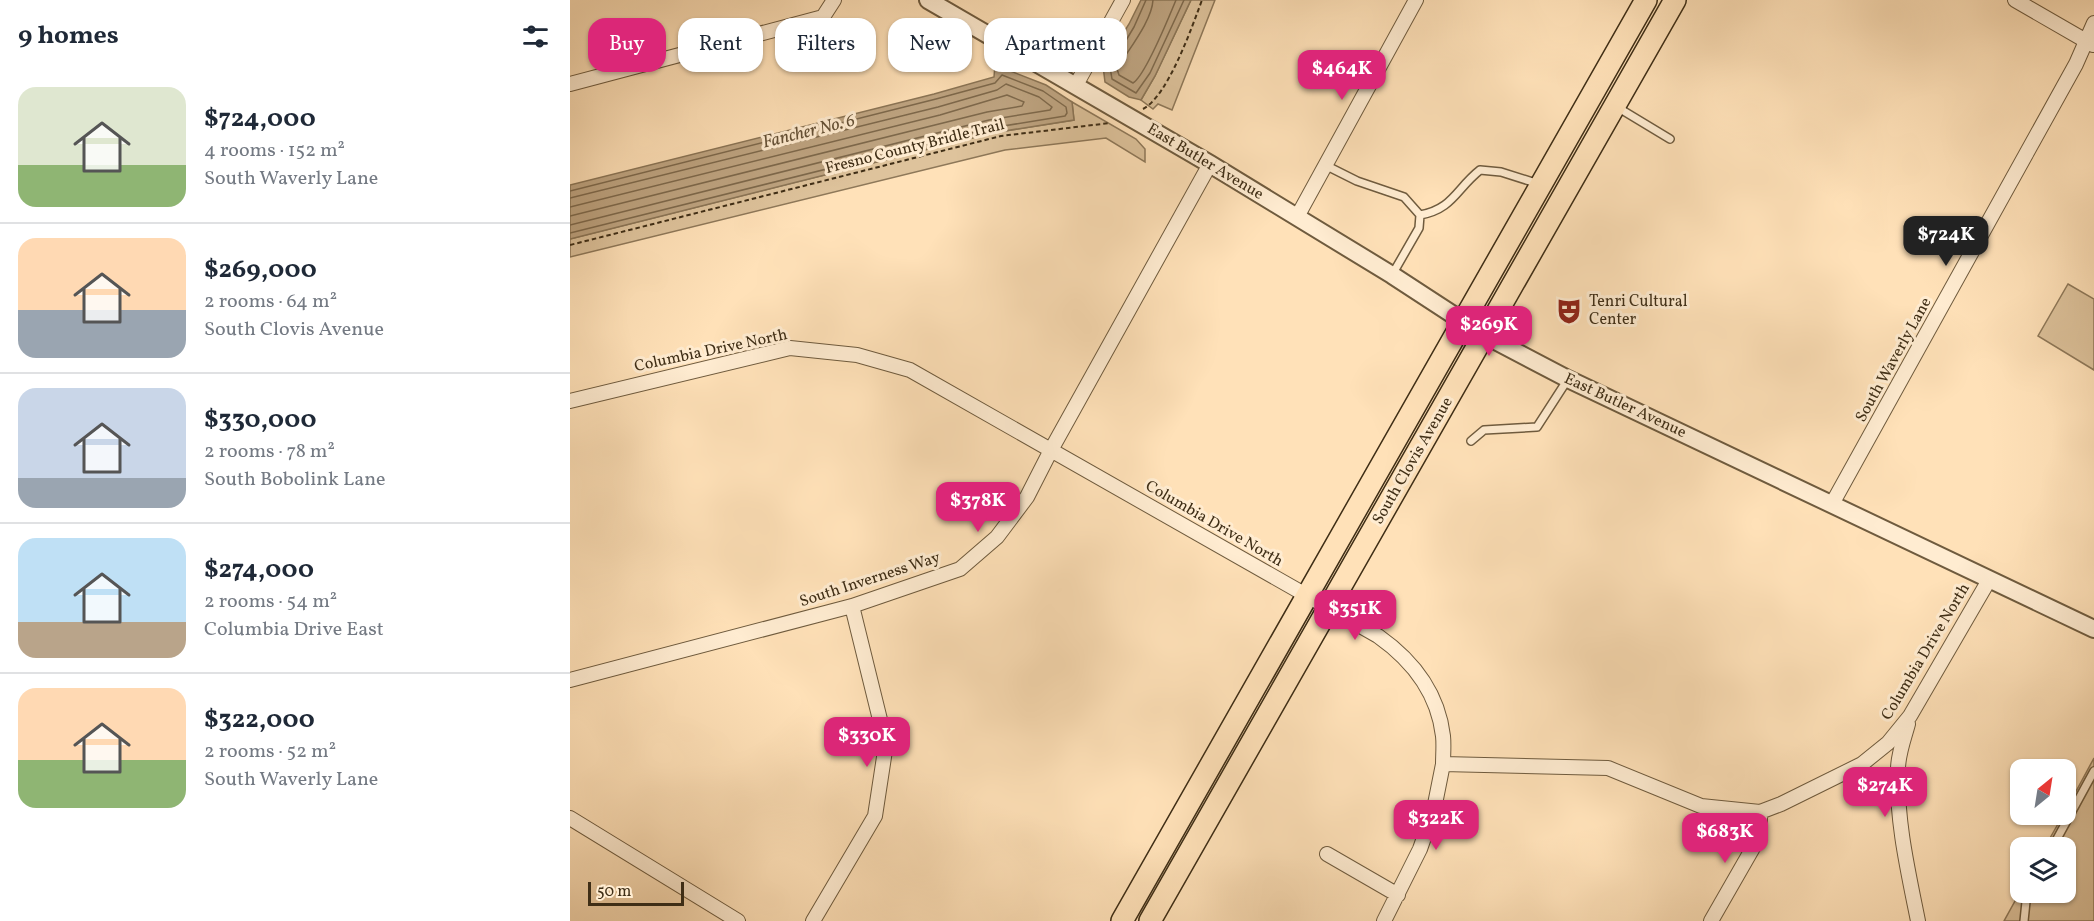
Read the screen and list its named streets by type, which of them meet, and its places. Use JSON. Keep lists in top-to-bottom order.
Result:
{
  "streets": {
    "main road": ["South Clovis Avenue"],
    "street": [
      "East Butler Avenue",
      "Columbia Drive North",
      "South Waverly Lane",
      "South Inverness Way"
    ],
    "path": ["Fresno County Bridle Trail"]
  },
  "crossings": [
    ["Fresno County Bridle Trail", "East Butler Avenue"],
    ["East Butler Avenue", "Columbia Drive North"],
    ["East Butler Avenue", "South Waverly Lane"],
    ["East Butler Avenue", "South Clovis Avenue"],
    ["East Butler Avenue", "South Inverness Way"],
    ["Columbia Drive North", "South Clovis Avenue"],
    ["Columbia Drive North", "South Inverness Way"]
  ],
  "water": ["Fancher No. 6"],
  "places": {
    "theatre": ["Tenri Cultural Center"]
  },
  "scale_bar": "50 m",
  "north": "top right",
  "page": {
    "heading": "9 homes",
    "chip": [
      "Buy",
      "Rent",
      "Filters",
      "New",
      "Apartment"
    ],
    "price": [
      "$464K",
      "$724K",
      "$269K",
      "$378K",
      "$351K",
      "$330K",
      "$274K",
      "$322K",
      "$683K"
    ],
    "list": [
      {
        "name": "$724,000",
        "note": "4 rooms · 152 m² · South Waverly Lane"
      },
      {
        "name": "$269,000",
        "note": "2 rooms · 64 m² · South Clovis Avenue"
      },
      {
        "name": "$330,000",
        "note": "2 rooms · 78 m² · South Bobolink Lane"
      },
      {
        "name": "$274,000",
        "note": "2 rooms · 54 m² · Columbia Drive East"
      },
      {
        "name": "$322,000",
        "note": "2 rooms · 52 m² · South Waverly Lane"
      }
    ],
    "scale": "50 m"
  }
}
